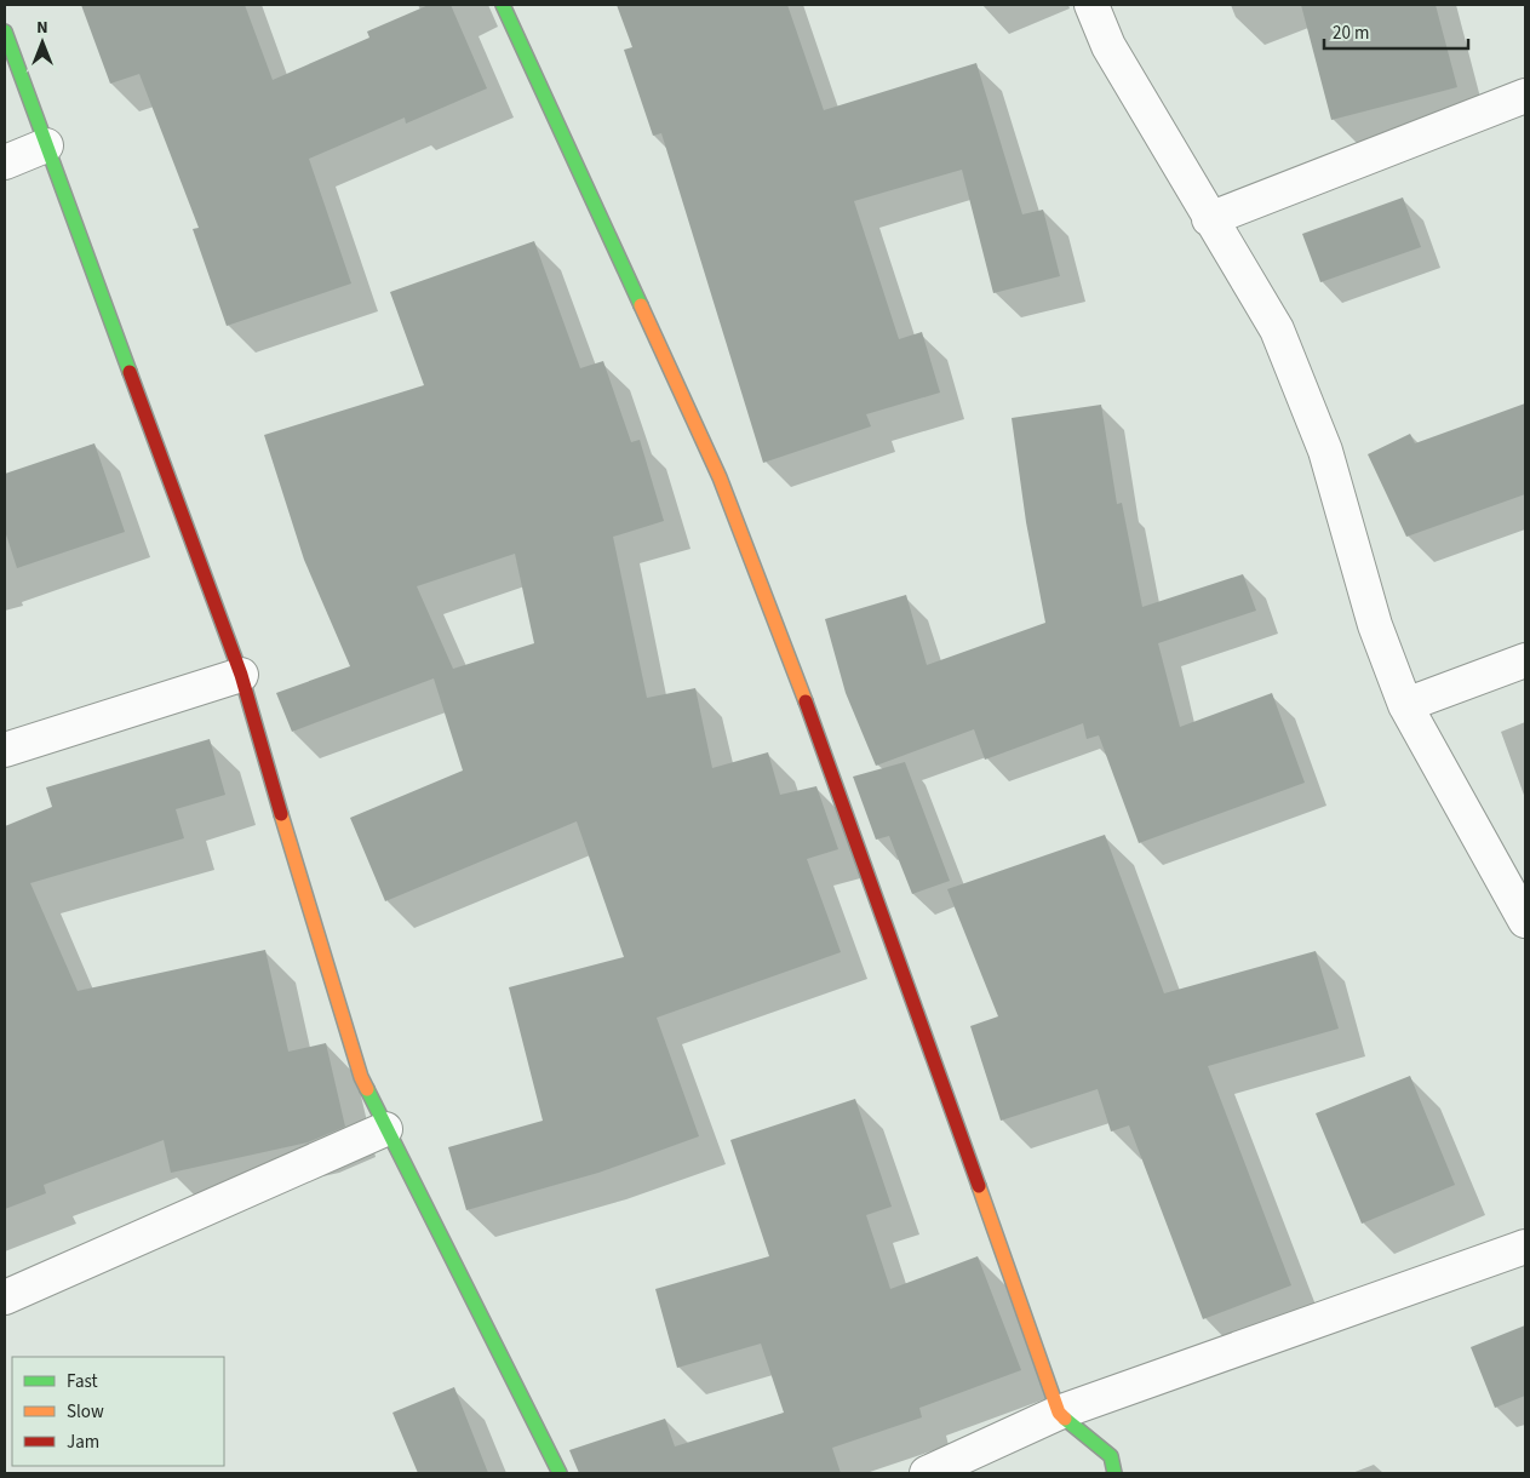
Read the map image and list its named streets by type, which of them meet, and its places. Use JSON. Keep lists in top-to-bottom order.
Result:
{
  "legend": ["Fast", "Slow", "Jam"],
  "scale_bar": "20 m",
  "north": "top"
}
